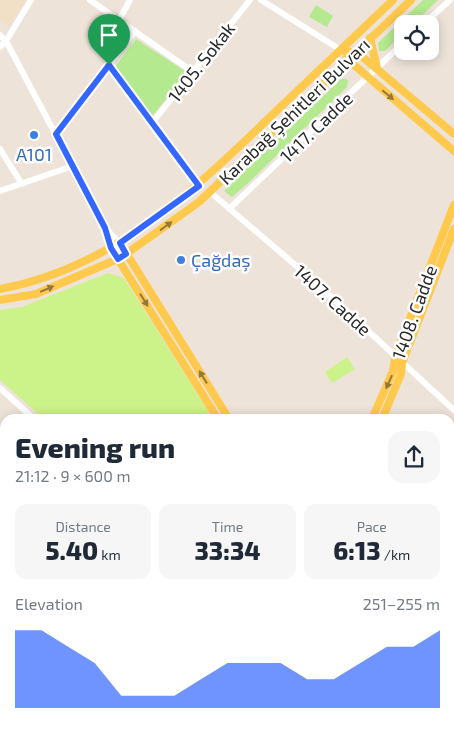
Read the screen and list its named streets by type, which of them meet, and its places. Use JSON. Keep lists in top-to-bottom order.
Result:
{
  "streets": {
    "main road": ["Karabağ Şehitleri Bulvarı", "1408. Cadde"],
    "street": ["1405. Sokak", "1417. Cadde", "1407. Cadde"]
  },
  "crossings": [
    ["Karabağ Şehitleri Bulvarı", "1407. Cadde"],
    ["1417. Cadde", "1407. Cadde"],
    ["1407. Cadde", "1408. Cadde"]
  ],
  "places": ["A101", "Çağdaş"],
  "page": {
    "heading": ["Evening run", "21:12 · 9 × 600 m"],
    "stats": [
      ["Distance", "5.40 km"],
      ["Time", "33:34"],
      ["Pace", "6:13 /km"]
    ],
    "chart": ["Elevation", "251–255 m"]
  }
}
